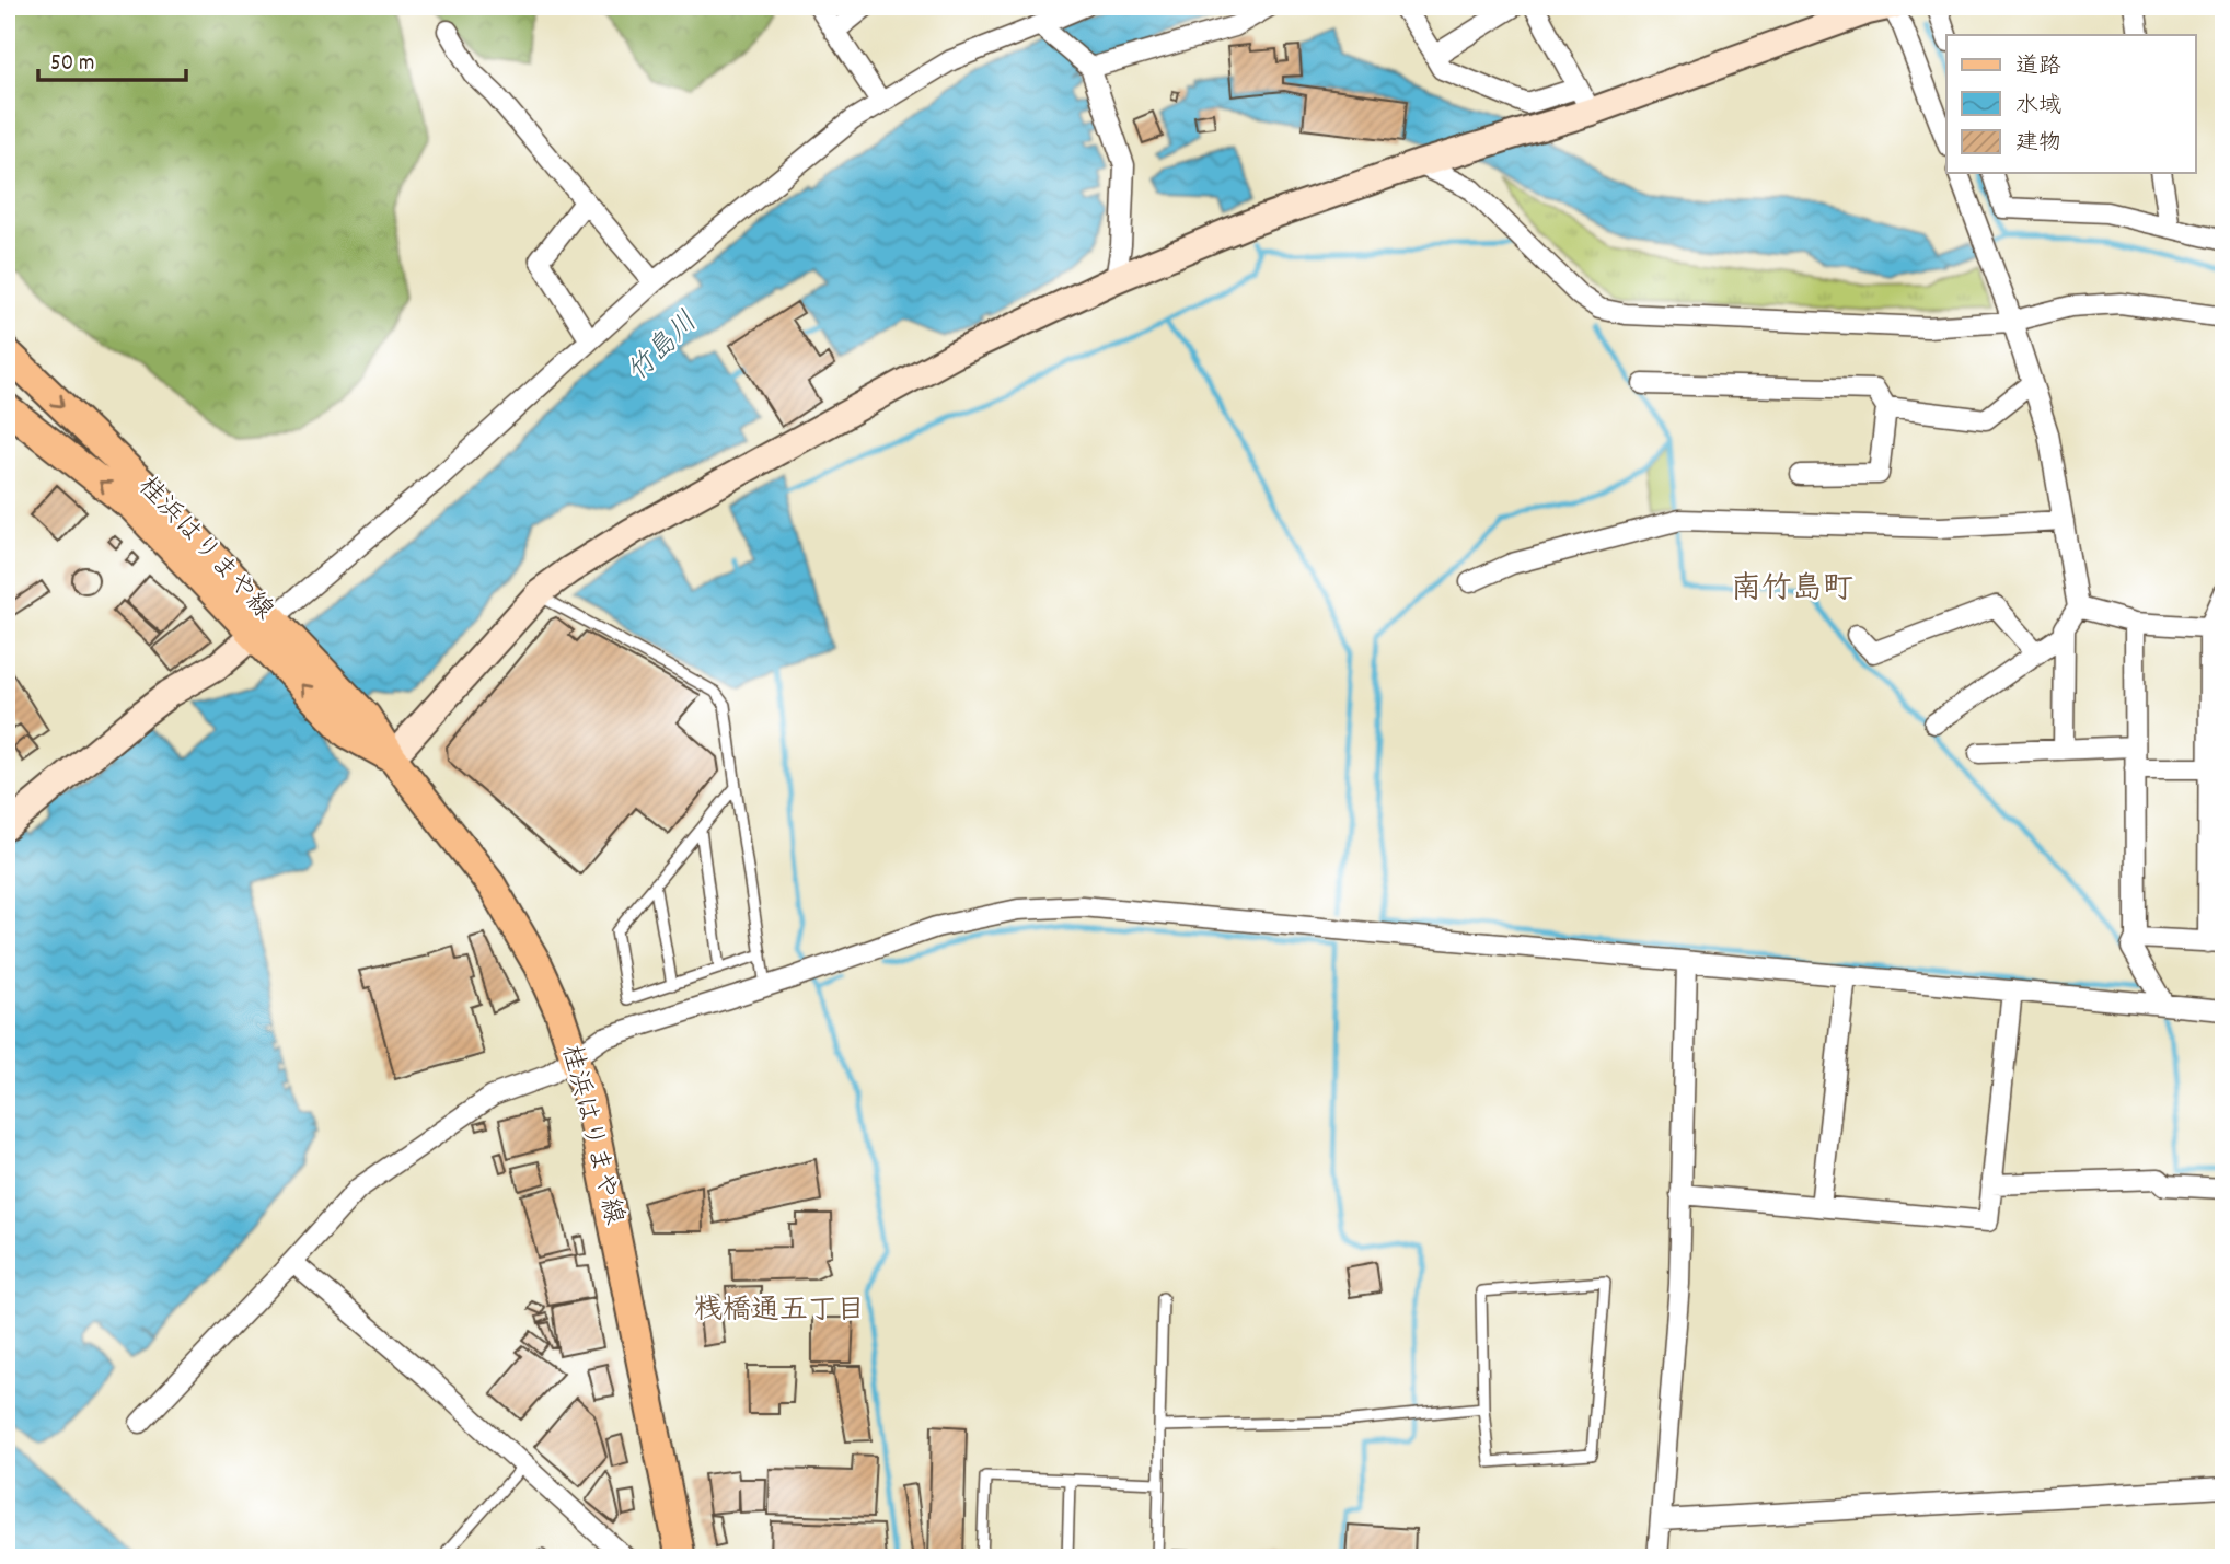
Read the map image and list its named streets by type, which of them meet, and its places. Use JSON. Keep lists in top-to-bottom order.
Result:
{
  "streets": {
    "main road": ["桂浜はりまや線"]
  },
  "districts": ["南竹島町", "桟橋通五丁目"],
  "water": ["竹島川"],
  "legend": ["道路", "水域", "建物"],
  "scale_bar": "50 m"
}
